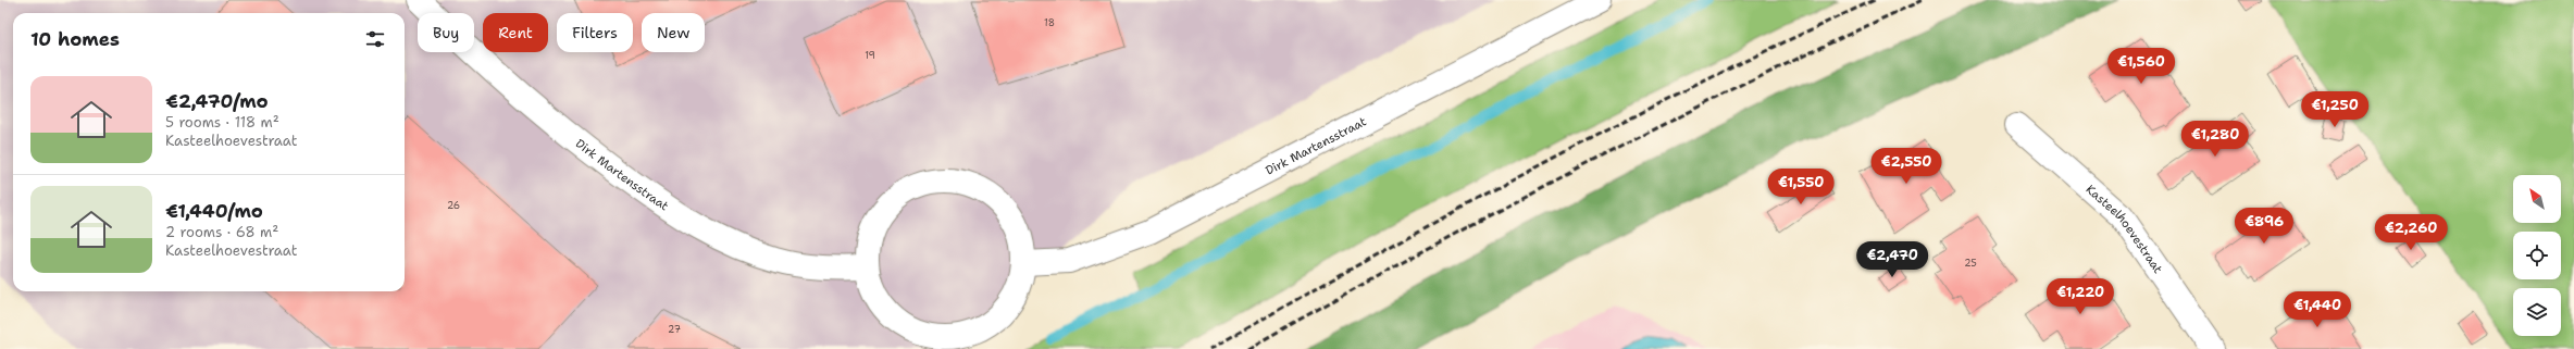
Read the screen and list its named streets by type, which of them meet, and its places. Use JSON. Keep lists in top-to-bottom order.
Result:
{
  "streets": {
    "street": ["Dirk Martensstraat", "Kasteelhoevestraat"]
  },
  "house_numbers": [
    "18",
    "19",
    "26",
    "25",
    "27"
  ],
  "north": "top left",
  "page": {
    "chip": [
      "Buy",
      "Rent",
      "Filters",
      "New"
    ],
    "heading": "10 homes",
    "price": [
      "€1,560",
      "€1,250",
      "€1,280",
      "€2,550",
      "€1,550",
      "€896",
      "€2,260",
      "€2,470",
      "€1,220",
      "€1,440"
    ],
    "list": [
      {
        "name": "€2,470/mo",
        "note": "5 rooms · 118 m² · Kasteelhoevestraat"
      },
      {
        "name": "€1,440/mo",
        "note": "2 rooms · 68 m² · Kasteelhoevestraat"
      }
    ]
  }
}
